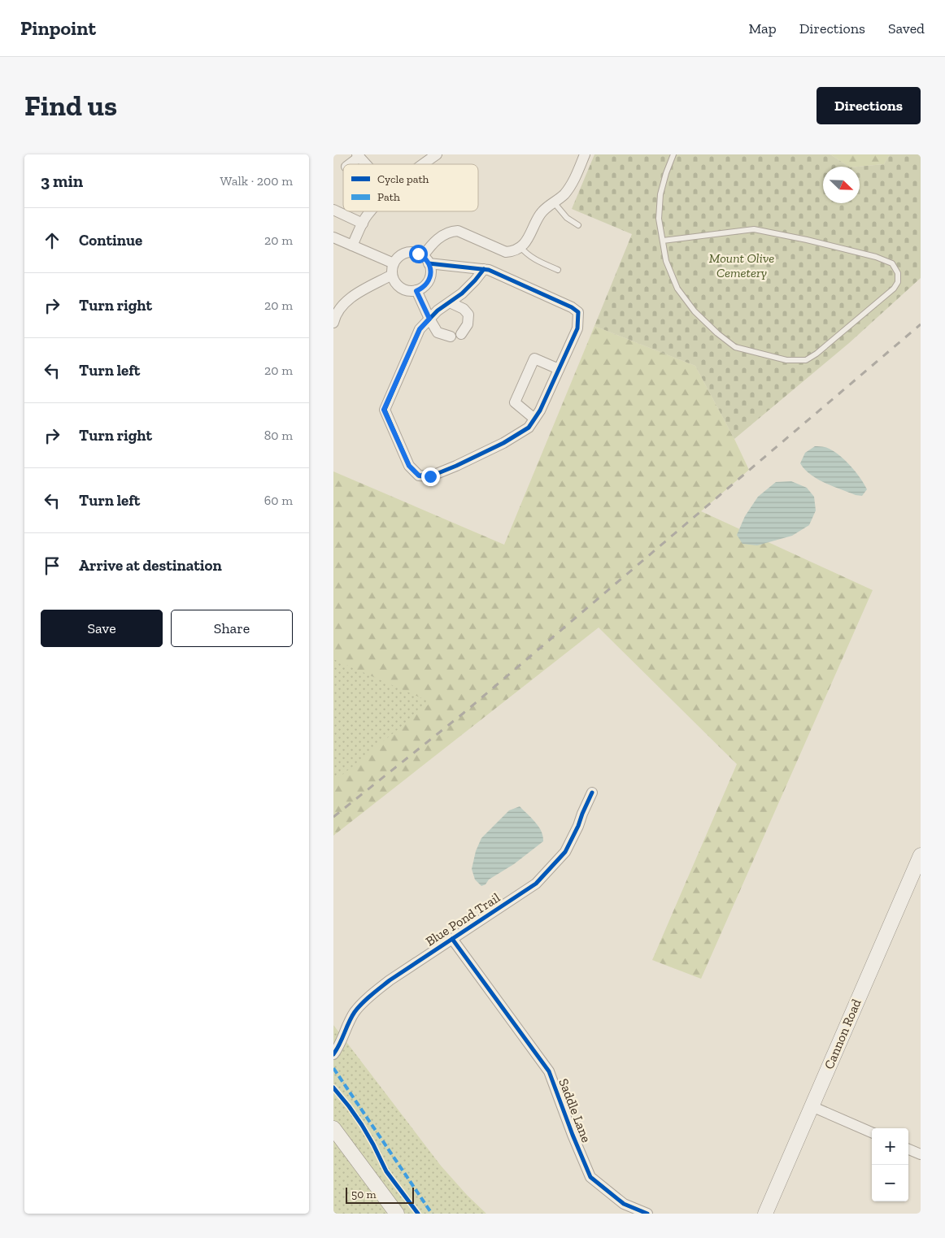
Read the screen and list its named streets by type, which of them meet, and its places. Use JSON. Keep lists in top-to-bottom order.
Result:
{
  "streets": {
    "main road": ["Cannon Road"],
    "street": ["Blue Pond Trail", "Saddle Lane"]
  },
  "crossings": [
    ["Blue Pond Trail", "Saddle Lane"]
  ],
  "parks": ["Mount Olive Cemetery"],
  "legend": ["Cycle path", "Path"],
  "scale_bar": "50 m",
  "north": "bottom right",
  "page": {
    "header": "Pinpoint",
    "nav": ["Map", "Directions", "Saved"],
    "buttons": [
      "Directions",
      ["Save", "Share"]
    ],
    "title": "Find us",
    "heading": ["3 min", "Walk · 200 m"],
    "list": [
      ["Continue", "20 m"],
      ["Turn right", "20 m"],
      ["Turn left", "20 m"],
      ["Turn right", "80 m"],
      ["Turn left", "60 m"],
      "Arrive at destination"
    ],
    "map_buttons": ["+", "−"],
    "scale": "50 m"
  }
}
